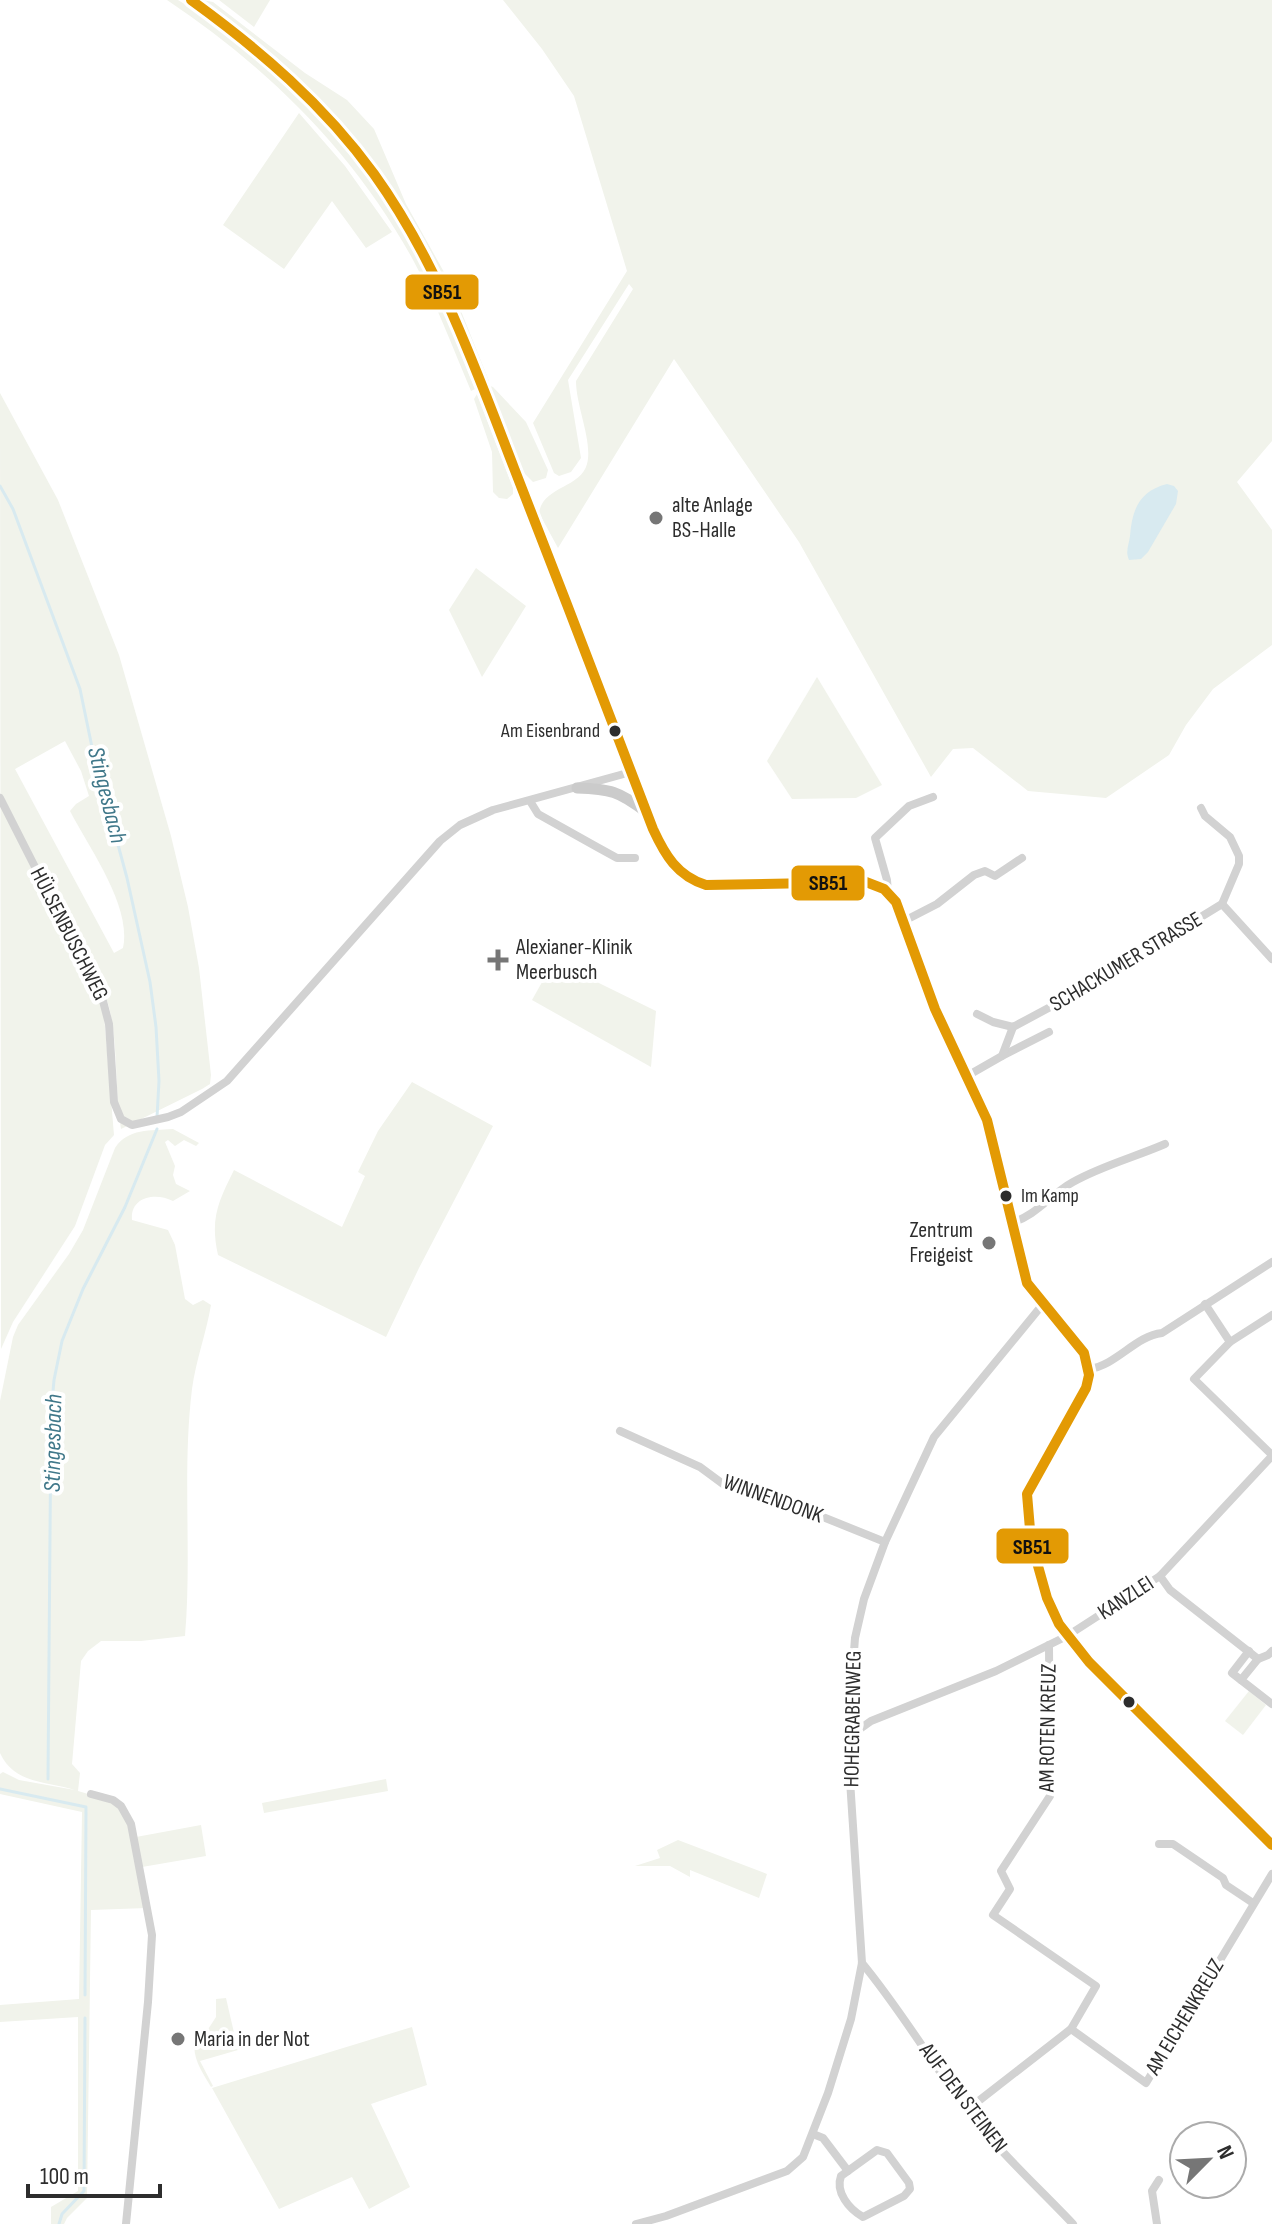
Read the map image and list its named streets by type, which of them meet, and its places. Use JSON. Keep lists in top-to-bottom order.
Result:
{
  "streets": {
    "street": [
      "HÜLSENBUSCHWEG",
      "SCHACKUMER STRASSE",
      "WINNENDONK",
      "KANZLEI",
      "HOHEGRABENWEG",
      "AM ROTEN KREUZ",
      "AM EICHENKREUZ",
      "AUF DEN STEINEN"
    ]
  },
  "crossings": [
    ["WINNENDONK", "HOHEGRABENWEG"],
    ["KANZLEI", "HOHEGRABENWEG"],
    ["KANZLEI", "AM ROTEN KREUZ"],
    ["HOHEGRABENWEG", "AUF DEN STEINEN"],
    ["AM ROTEN KREUZ", "AM EICHENKREUZ"],
    ["AM ROTEN KREUZ", "AUF DEN STEINEN"]
  ],
  "water": ["Stingesbach"],
  "places": {
    "other": [
      "alte Anlage BS-Halle",
      "Am Eisenbrand",
      "Im Kamp",
      "Zentrum Freigeist",
      "Maria in der Not"
    ],
    "health": ["Alexianer-Klinik Meerbusch"]
  },
  "lines": ["transit line SB51"],
  "scale_bar": "100 m",
  "north": "top right"
}
